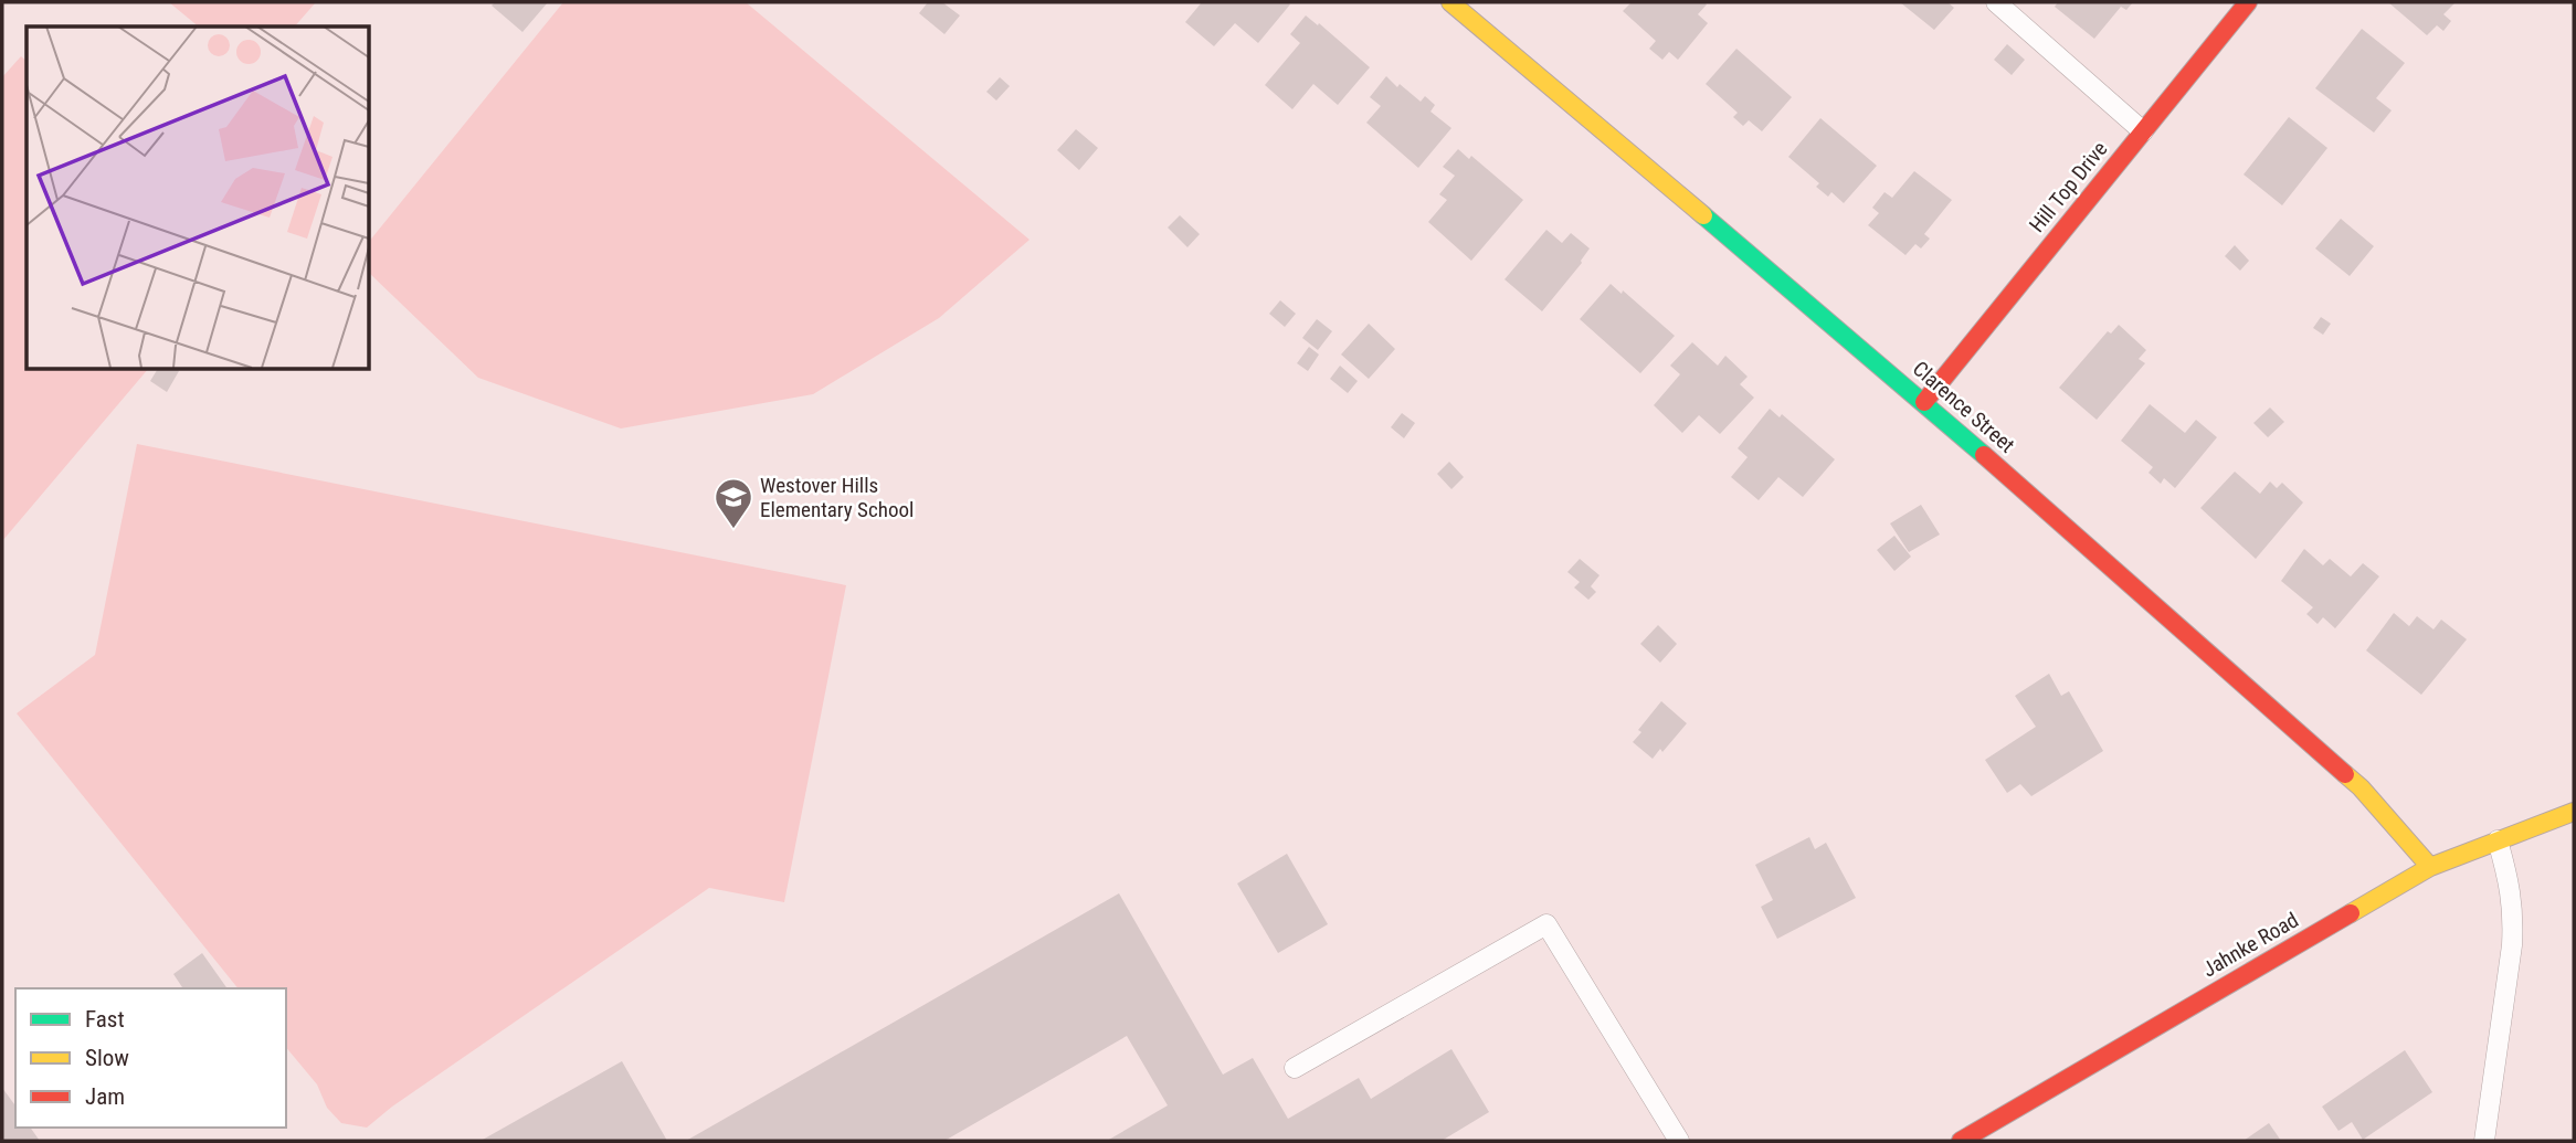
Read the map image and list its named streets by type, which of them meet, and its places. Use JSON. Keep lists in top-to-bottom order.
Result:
{
  "streets": {
    "street": ["Hill Top Drive", "Clarence Street", "Jahnke Road"]
  },
  "crossings": [
    ["Hill Top Drive", "Clarence Street"],
    ["Clarence Street", "Jahnke Road"]
  ],
  "places": {
    "school or university": ["Westover Hills Elementary School"]
  },
  "legend": ["Fast", "Slow", "Jam"]
}
